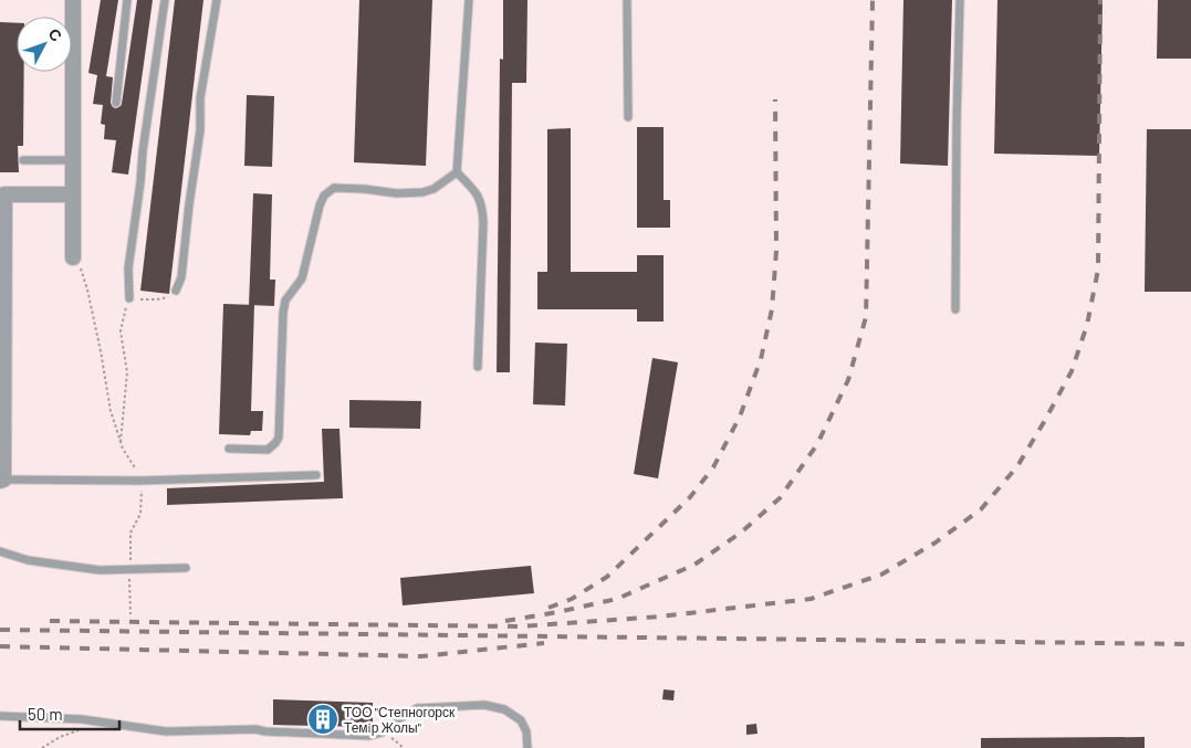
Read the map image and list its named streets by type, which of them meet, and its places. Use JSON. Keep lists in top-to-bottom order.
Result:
{
  "places": {
    "building": ["ТОО \"Степногорск Темiр Жолы\""]
  },
  "scale_bar": "50 m",
  "north": "top right"
}
